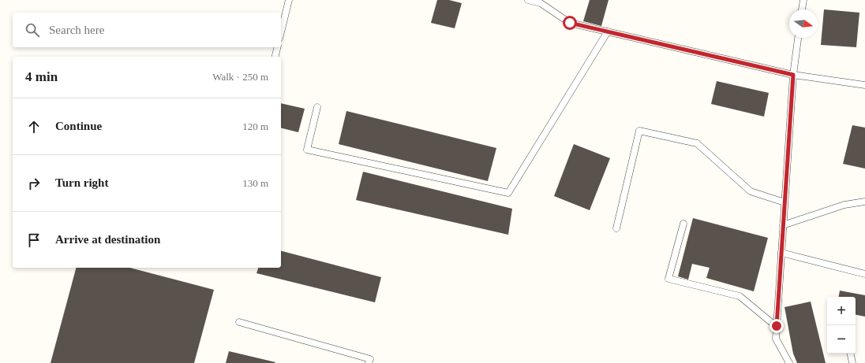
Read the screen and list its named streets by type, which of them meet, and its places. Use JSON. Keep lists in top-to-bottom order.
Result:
{
  "north": "right",
  "page": {
    "search": "Search here",
    "heading": ["4 min", "Walk · 250 m"],
    "list": [
      ["Continue", "120 m"],
      ["Turn right", "130 m"],
      "Arrive at destination"
    ],
    "map_buttons": ["+", "−"]
  }
}
